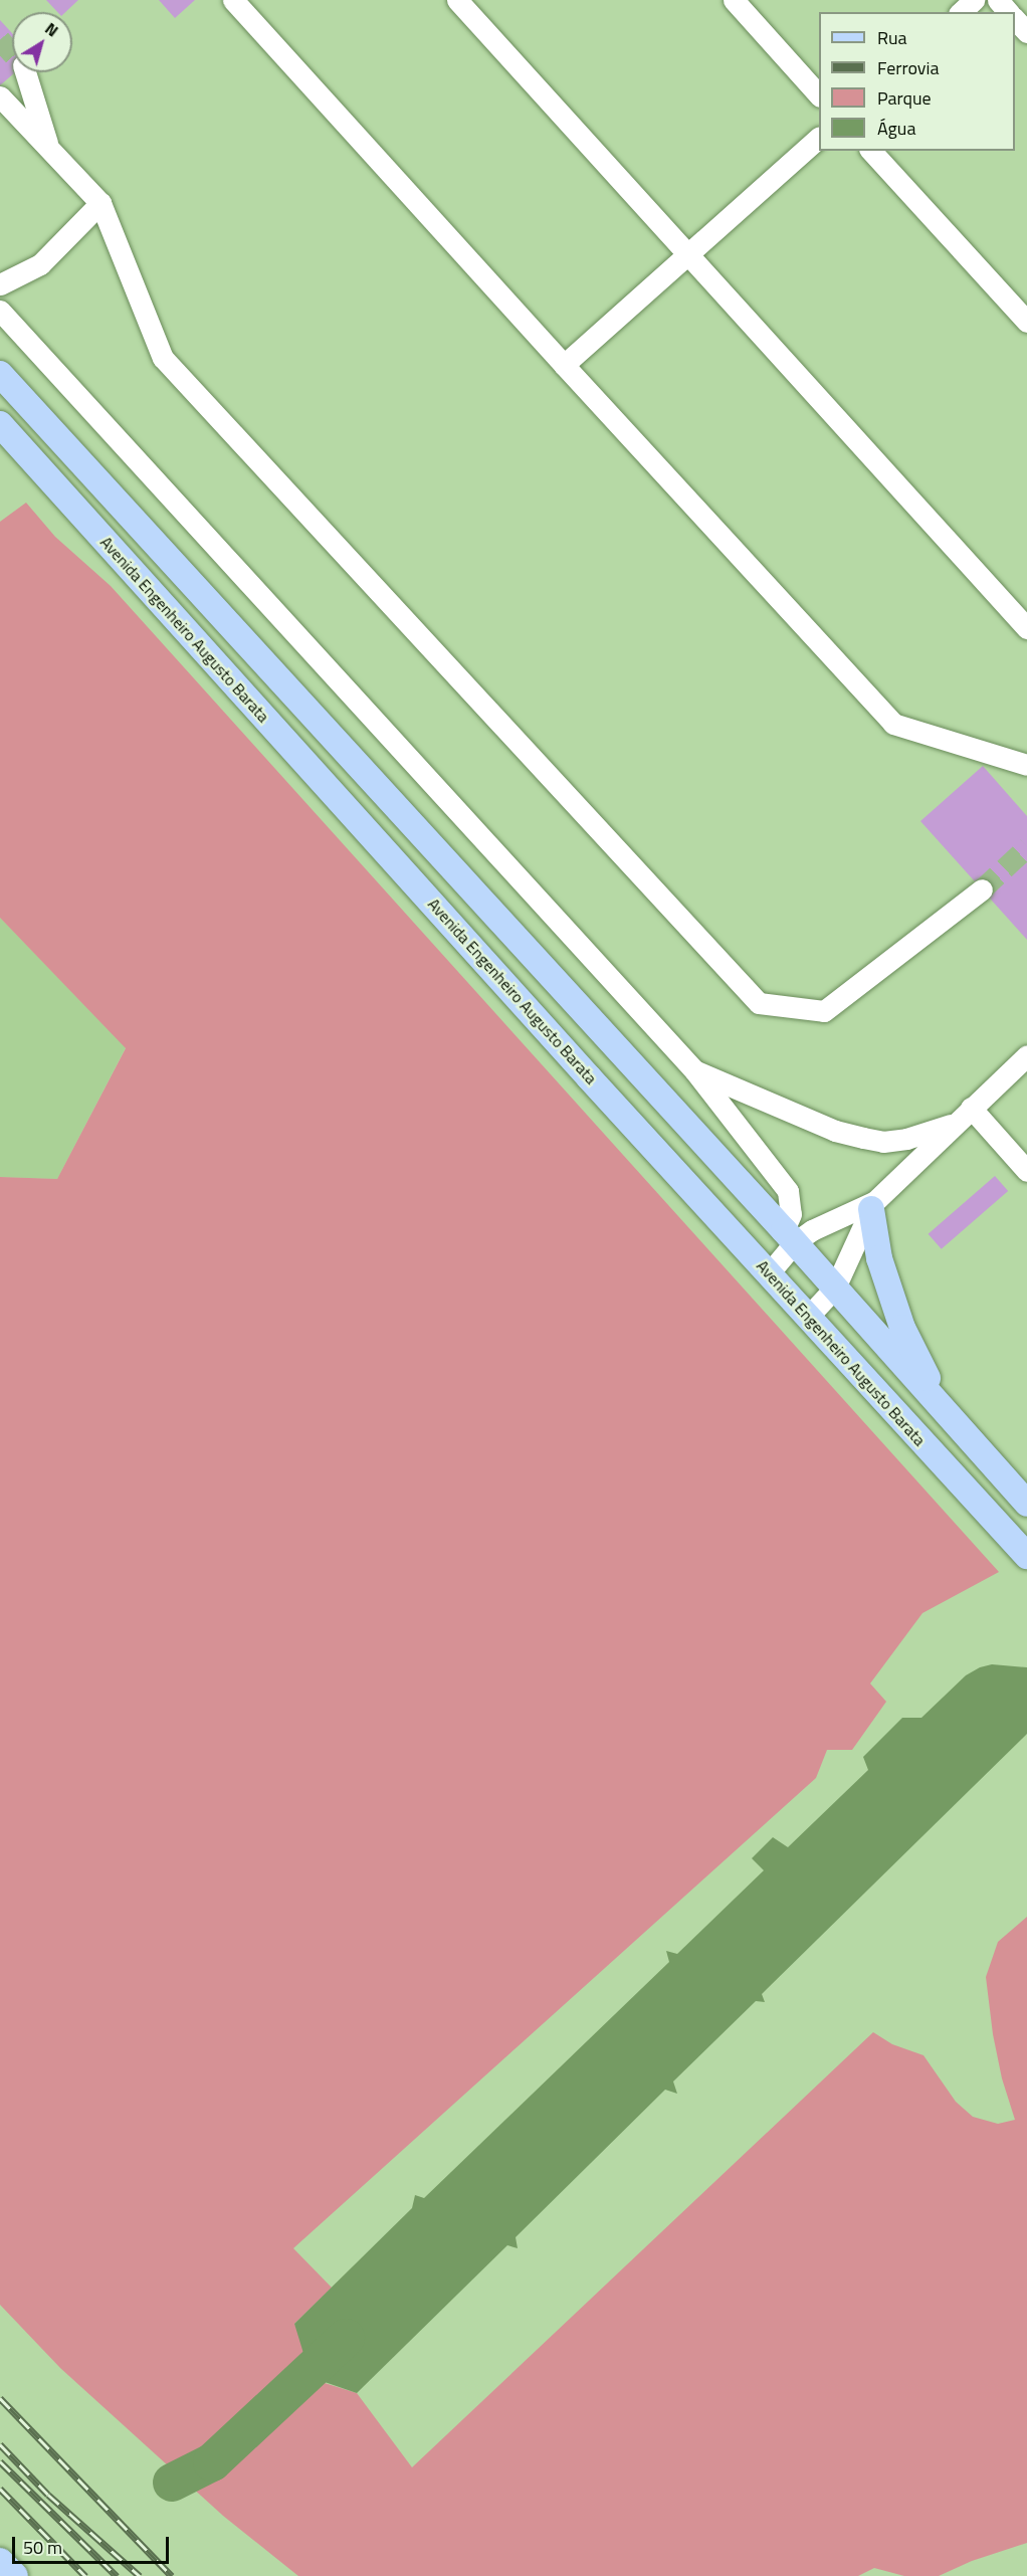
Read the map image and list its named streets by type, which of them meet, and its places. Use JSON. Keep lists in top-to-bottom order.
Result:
{
  "streets": {
    "main road": ["Avenida Engenheiro Augusto Barata"]
  },
  "legend": [
    "Rua",
    "Ferrovia",
    "Parque",
    "Água"
  ],
  "scale_bar": "50 m",
  "north": "top right"
}
